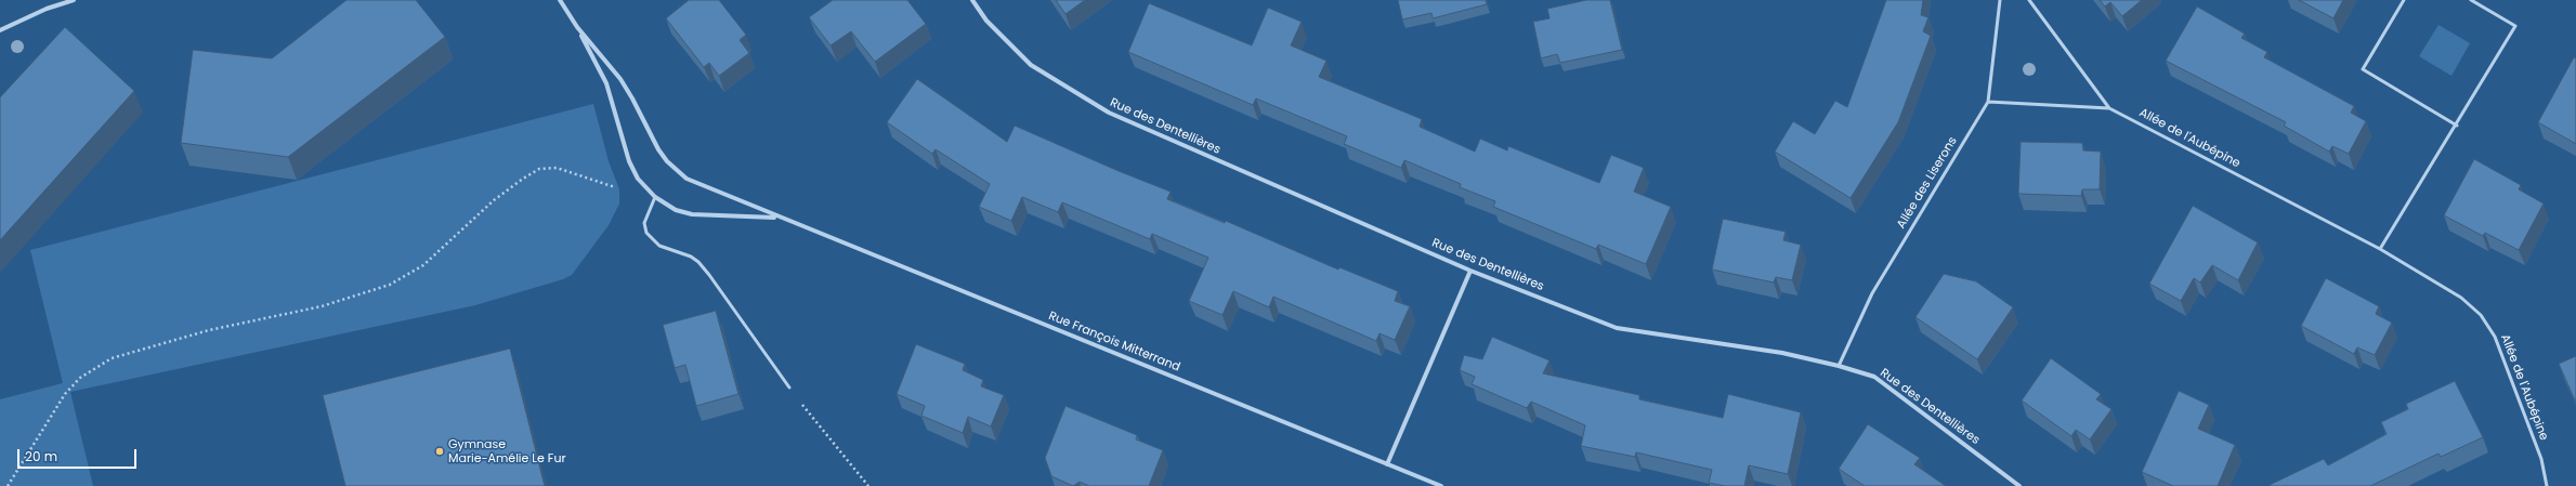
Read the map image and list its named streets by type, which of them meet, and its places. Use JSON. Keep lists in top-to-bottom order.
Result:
{
  "streets": {
    "street": ["Rue des Dentellières", "Rue François Mitterrand"],
    "lane": ["Allée de l'Aubépine", "Allée des Liserons"]
  },
  "crossings": [
    ["Rue des Dentellières", "Allée des Liserons"]
  ],
  "places": ["Gymnase Marie-Amélie Le Fur"],
  "scale_bar": "20 m"
}
